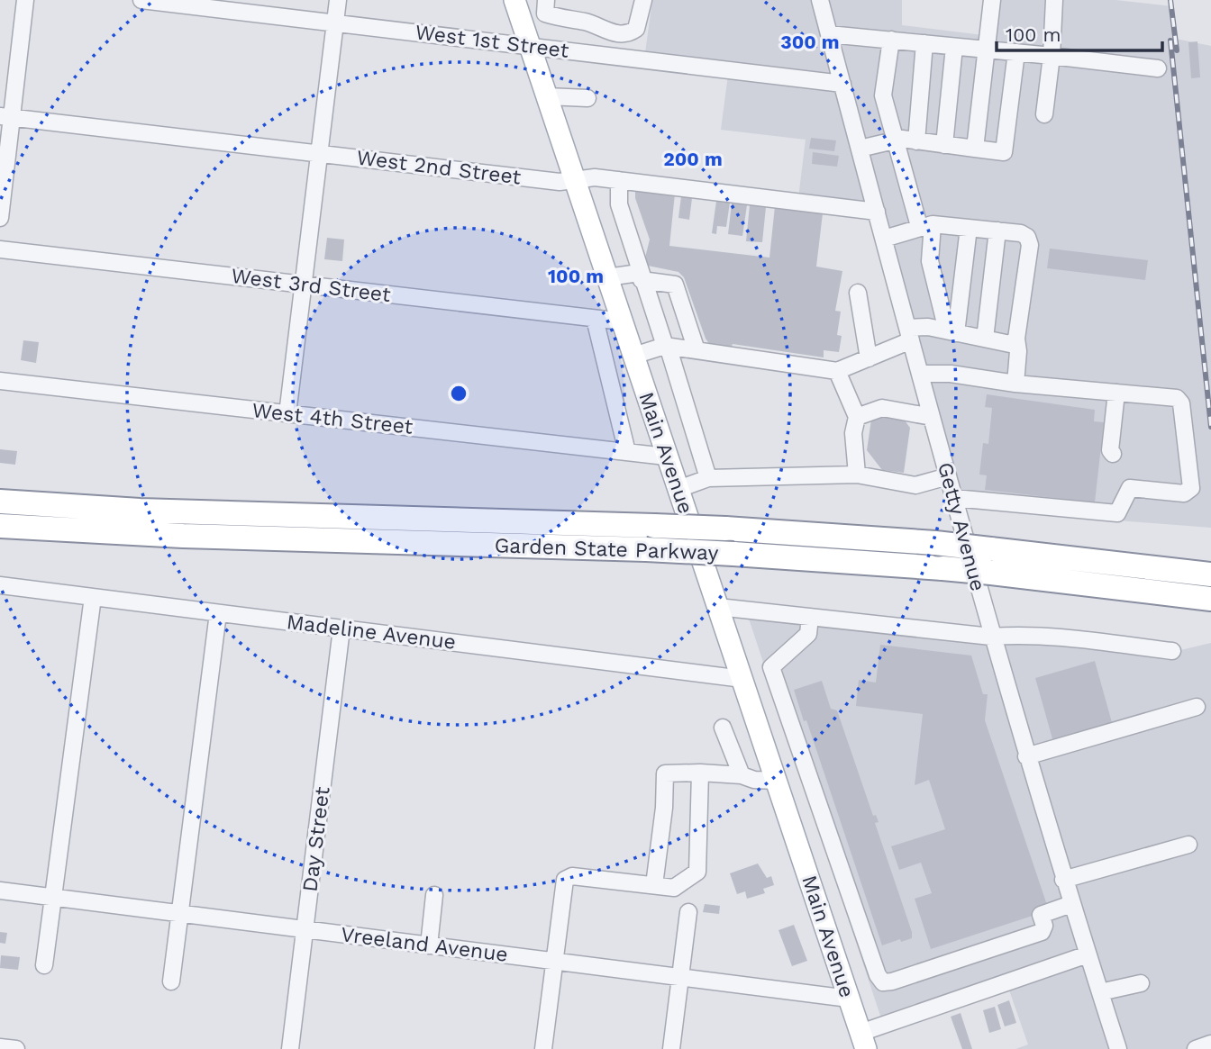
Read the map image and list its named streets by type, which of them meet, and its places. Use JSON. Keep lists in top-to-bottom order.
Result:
{
  "streets": {
    "highway": ["Garden State Parkway"],
    "main road": ["Main Avenue"],
    "street": [
      "West 1st Street",
      "West 2nd Street",
      "West 3rd Street",
      "West 4th Street",
      "Getty Avenue",
      "Madeline Avenue",
      "Day Street",
      "Vreeland Avenue"
    ]
  },
  "crossings": [
    ["West 1st Street", "Main Avenue"],
    ["West 1st Street", "Getty Avenue"],
    ["West 2nd Street", "Main Avenue"],
    ["West 2nd Street", "Getty Avenue"],
    ["West 3rd Street", "Main Avenue"],
    ["West 4th Street", "Main Avenue"],
    ["Main Avenue", "Madeline Avenue"],
    ["Main Avenue", "Vreeland Avenue"],
    ["Madeline Avenue", "Day Street"],
    ["Day Street", "Vreeland Avenue"]
  ],
  "scale_bar": "100 m",
  "rings": ["300 m", "200 m", "100 m"]
}
